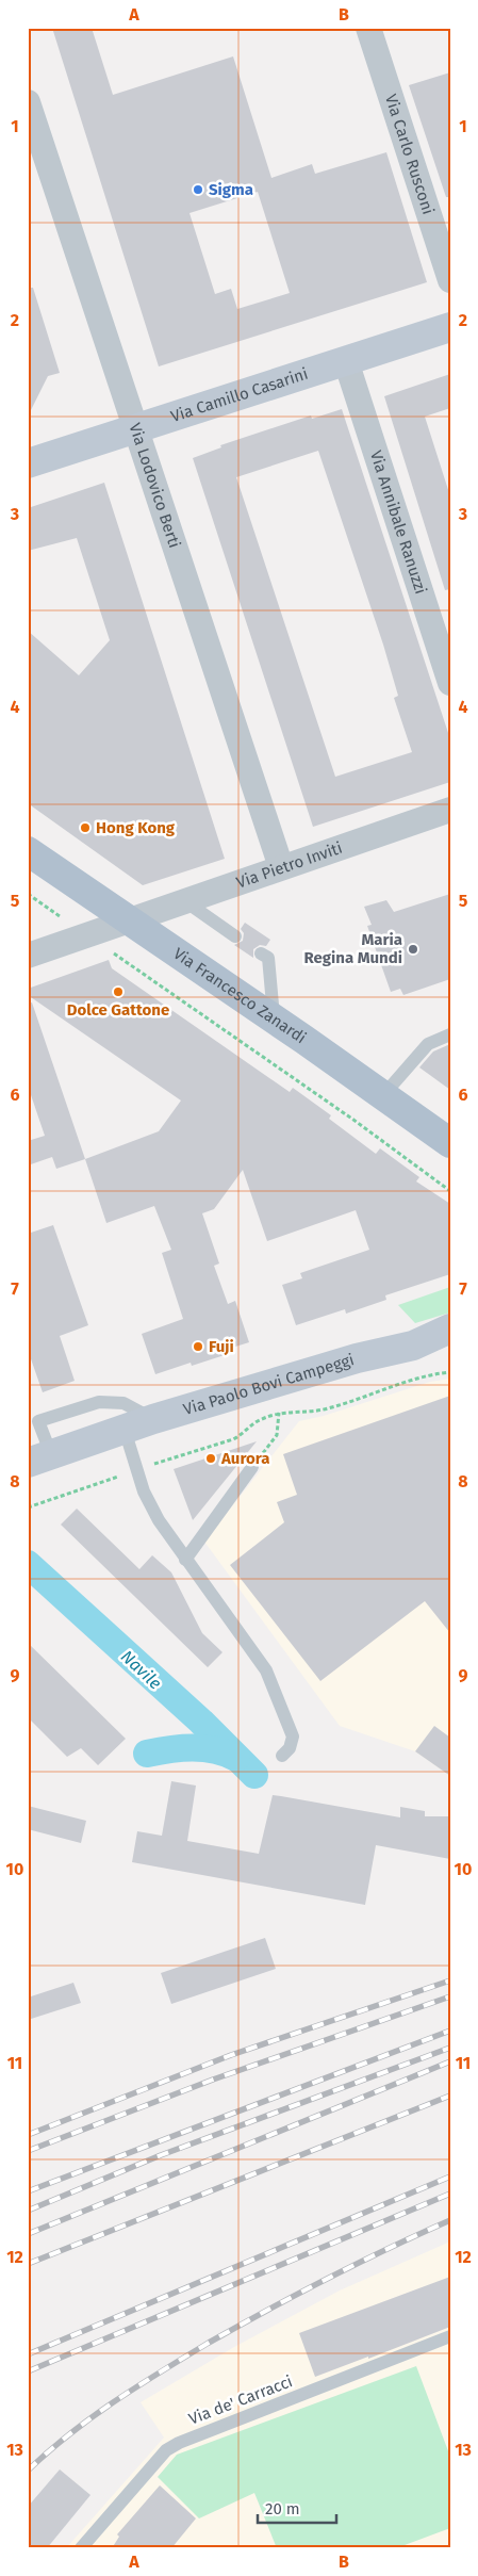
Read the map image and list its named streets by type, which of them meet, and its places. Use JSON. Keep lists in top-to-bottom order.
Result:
{
  "streets": {
    "main road": ["Via Francesco Zanardi"],
    "street": [
      "Via Carlo Rusconi",
      "Via Camillo Casarini",
      "Via Lodovico Berti",
      "Via Annibale Ranuzzi",
      "Via Pietro Inviti",
      "Via Paolo Bovi Campeggi"
    ],
    "lane": ["Via de' Carracci"]
  },
  "crossings": [
    ["Via Camillo Casarini", "Via Lodovico Berti"],
    ["Via Camillo Casarini", "Via Annibale Ranuzzi"],
    ["Via Lodovico Berti", "Via Pietro Inviti"],
    ["Via Pietro Inviti", "Via Francesco Zanardi"]
  ],
  "water": ["Navile"],
  "places": [
    "Sigma",
    "Hong Kong",
    "Maria Regina Mundi",
    "Dolce Gattone",
    "Fuji",
    "Aurora"
  ],
  "scale_bar": "20 m",
  "grid": {
    "columns": ["A", "B"],
    "rows": [
      "1",
      "2",
      "3",
      "4",
      "5",
      "6",
      "7",
      "8",
      "9",
      "10",
      "11",
      "12",
      "13"
    ]
  }
}
